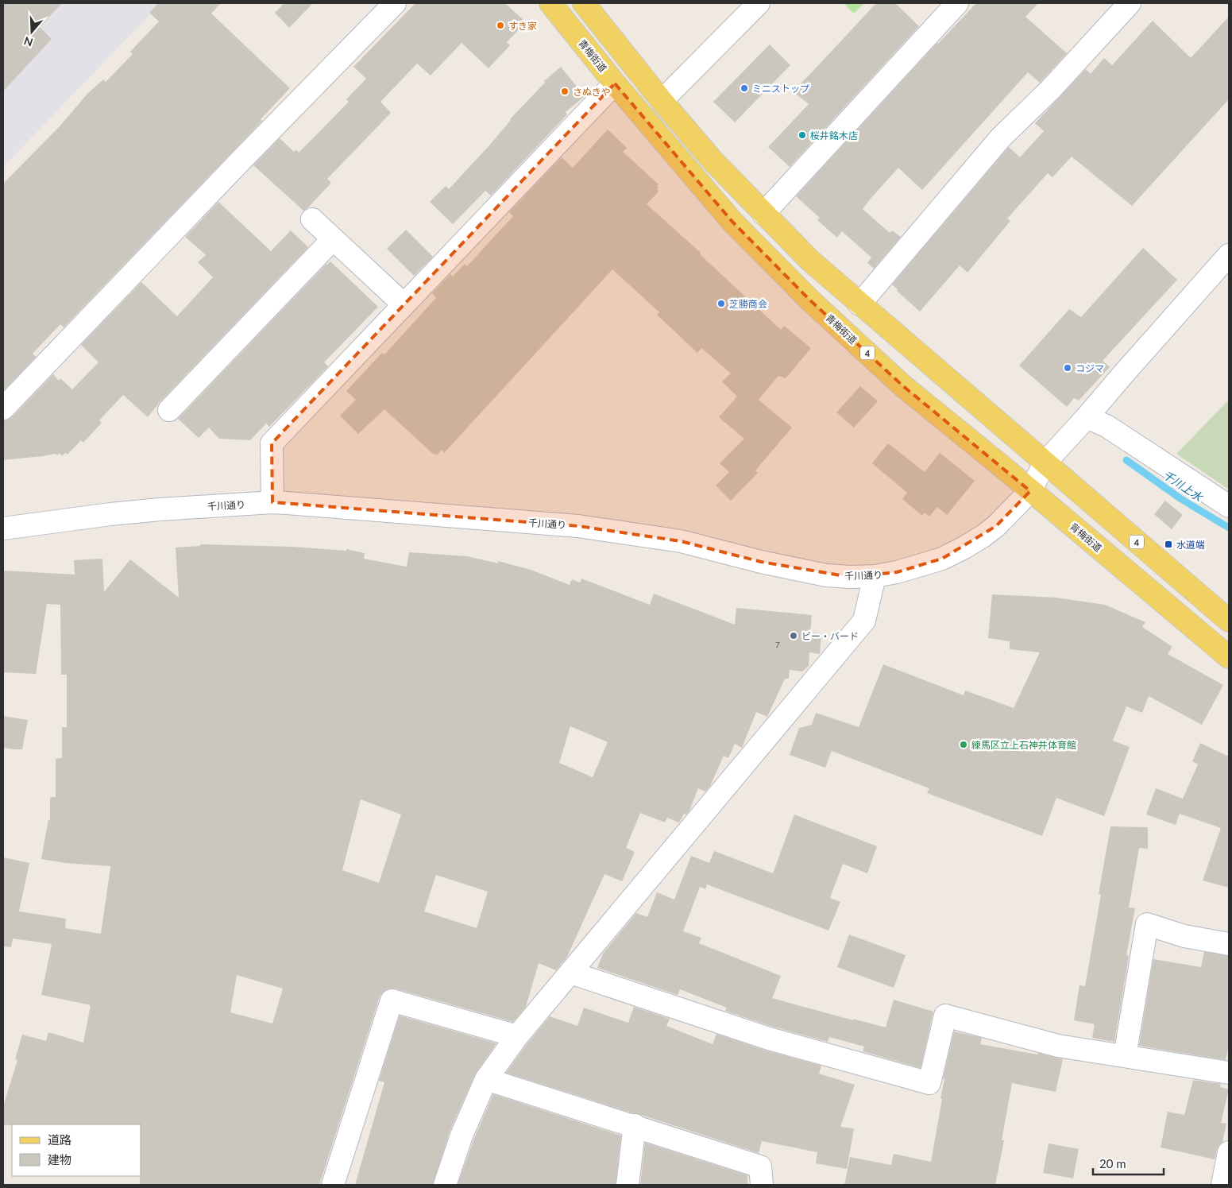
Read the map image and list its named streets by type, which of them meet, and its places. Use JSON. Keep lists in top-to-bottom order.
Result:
{
  "streets": {
    "main road": ["青梅街道", "4"],
    "street": ["千川通り"]
  },
  "crossings": [
    ["青梅街道", "千川通り"],
    ["4", "千川通り"]
  ],
  "water": ["千川上水"],
  "places": {
    "other": [
      "すき家",
      "ミニストップ",
      "さぬきや",
      "桜井銘木店",
      "芝勝商会",
      "コジマ",
      "ビー・バード",
      "練馬区立上石神井体育館"
    ],
    "transit": ["水道端"]
  },
  "house_numbers": ["7"],
  "legend": ["道路", "建物"],
  "scale_bar": "20 m",
  "north": "bottom"
}
